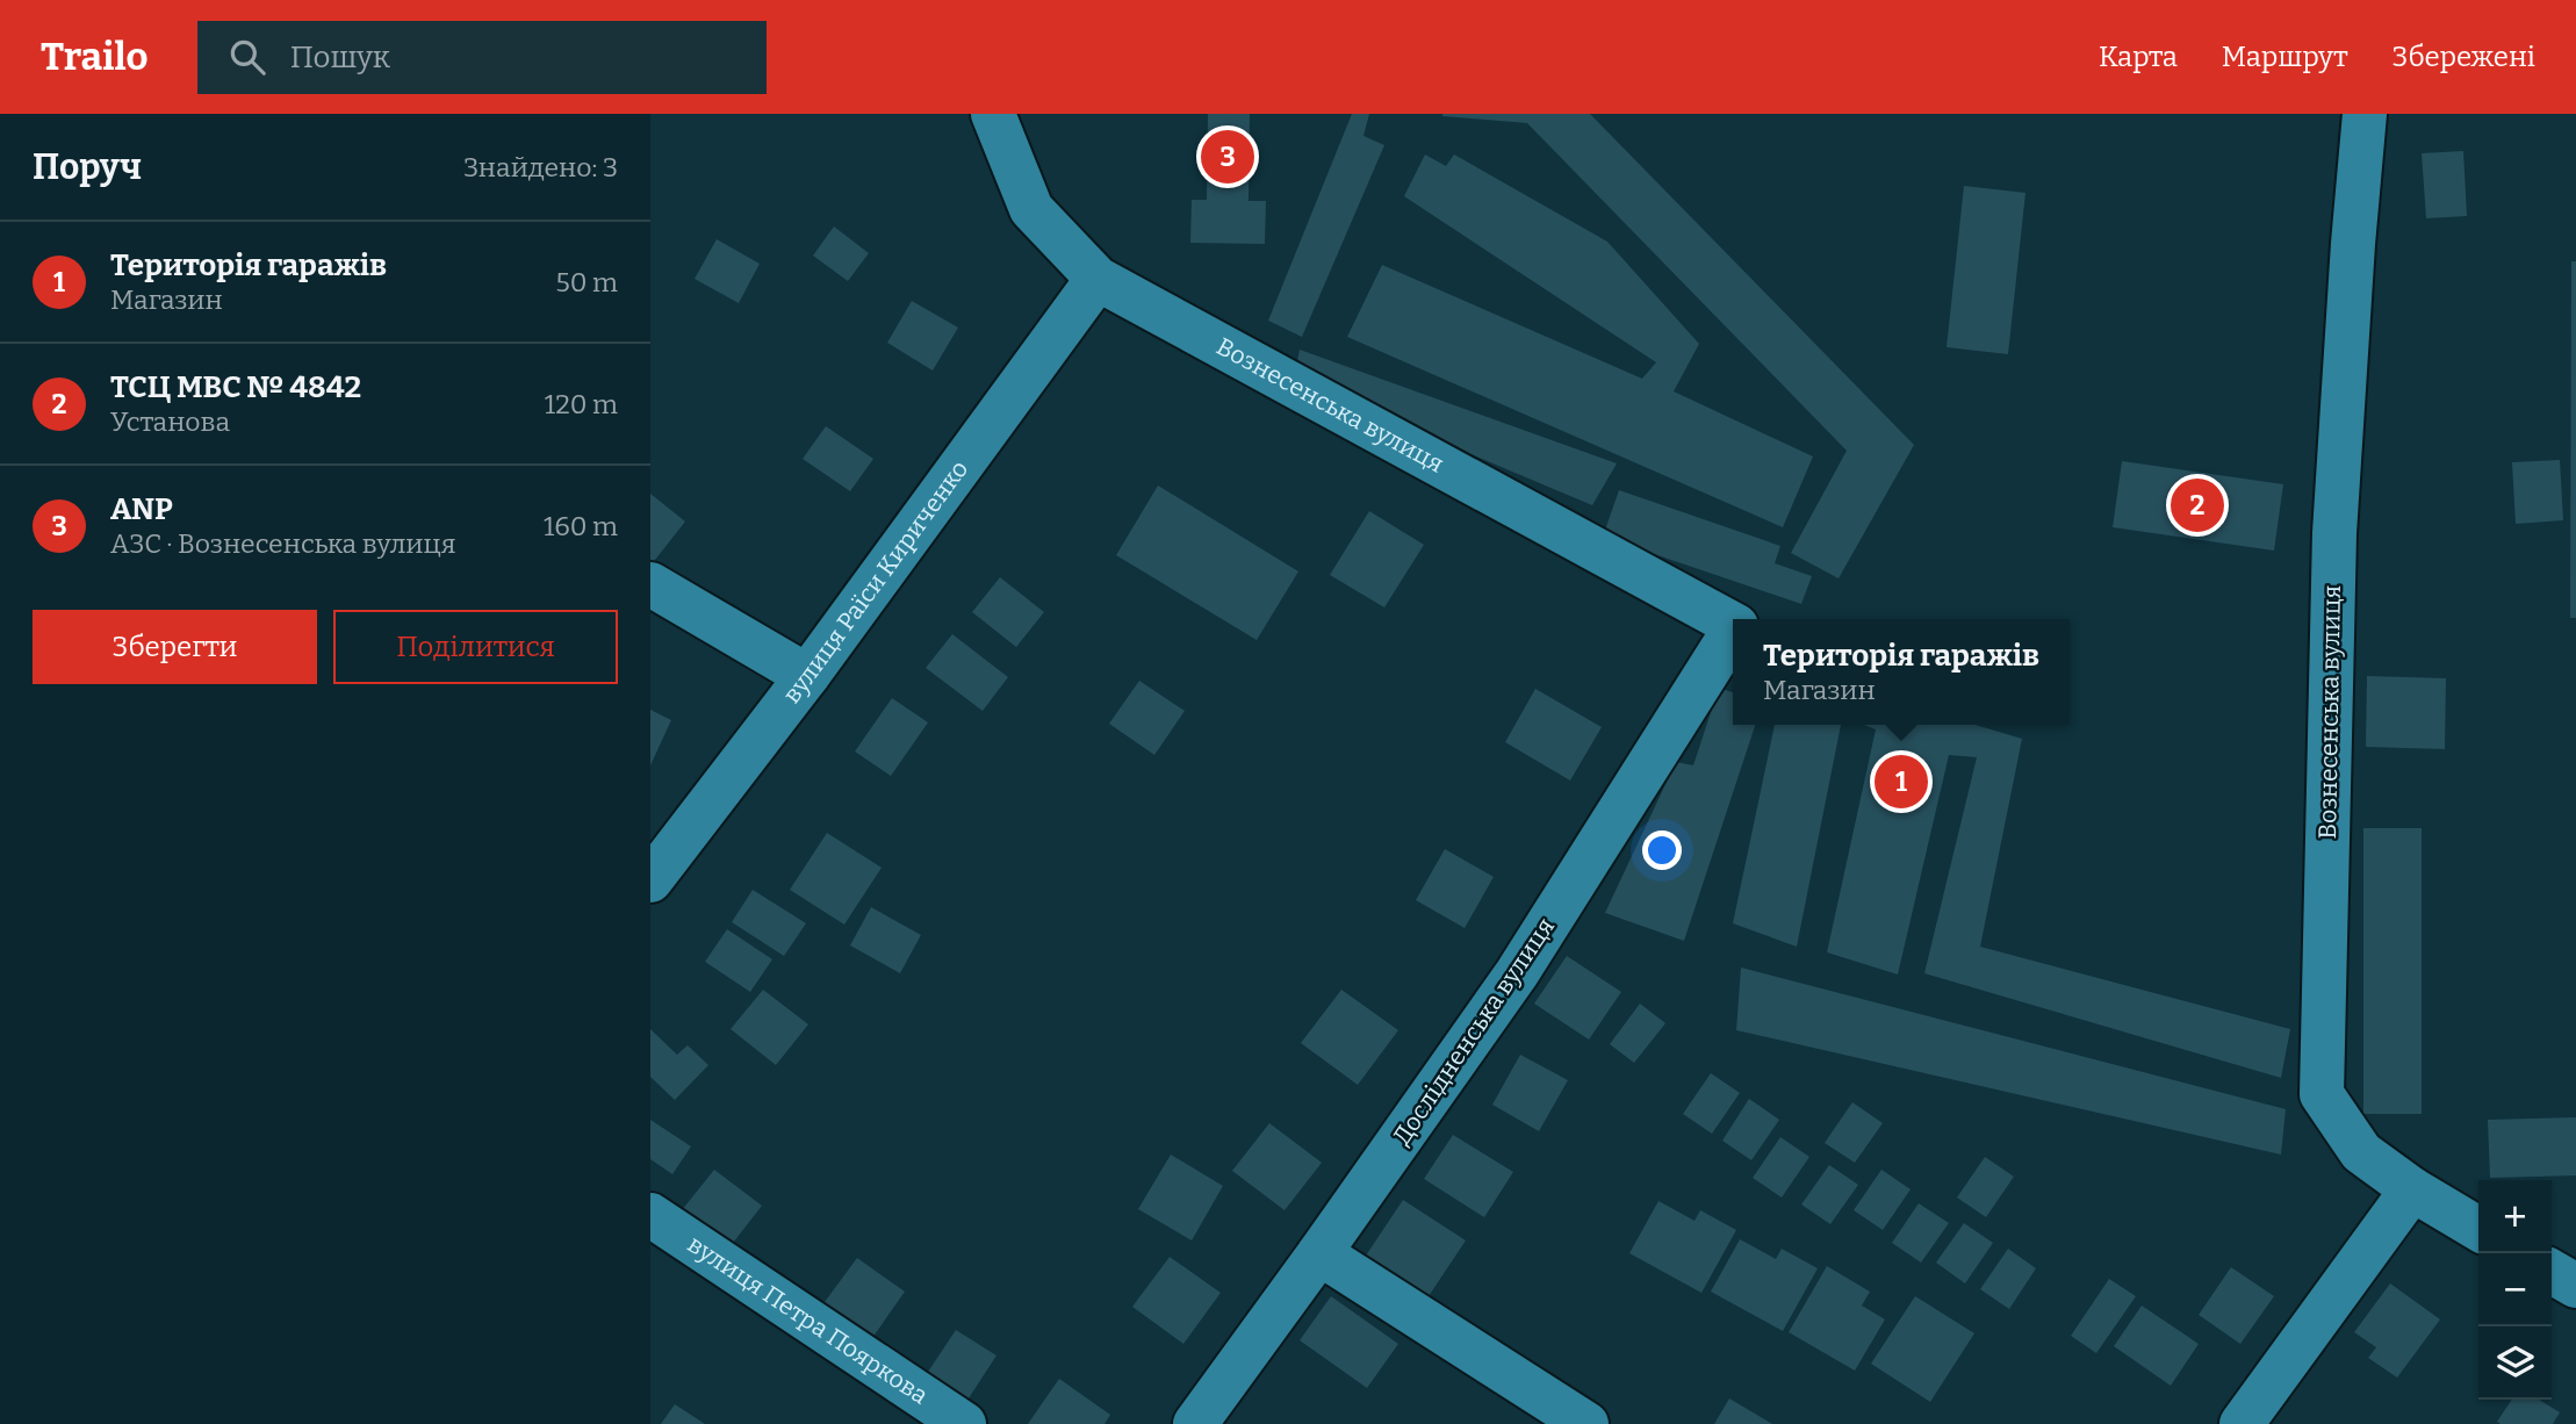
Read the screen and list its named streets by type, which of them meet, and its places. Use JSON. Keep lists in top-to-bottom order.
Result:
{
  "streets": {
    "street": [
      "Вознесенська вулиця",
      "вулиця Раїси Кириченко",
      "Дослідненська вулиця",
      "вулиця Петра Пояркова"
    ]
  },
  "crossings": [
    ["Вознесенська вулиця", "вулиця Раїси Кириченко"]
  ],
  "page": {
    "header": "Trailo",
    "search": "Пошук",
    "nav": ["Карта", "Маршрут", "Збережені"],
    "heading": ["Поруч", "Знайдено: 3"],
    "pins": ["3", "2", "1"],
    "list": [
      {
        "mark": "1",
        "name": "Територія гаражів",
        "note": "Магазин",
        "value": "50 m"
      },
      {
        "mark": "2",
        "name": "ТСЦ МВС № 4842",
        "note": "Установа",
        "value": "120 m"
      },
      {
        "mark": "3",
        "name": "ANP",
        "note": "АЗС · Вознесенська вулиця",
        "value": "160 m"
      }
    ],
    "buttons": ["Зберегти", "Поділитися"],
    "popup": ["Територія гаражів", "Магазин"],
    "map_buttons": ["+", "−"]
  }
}
